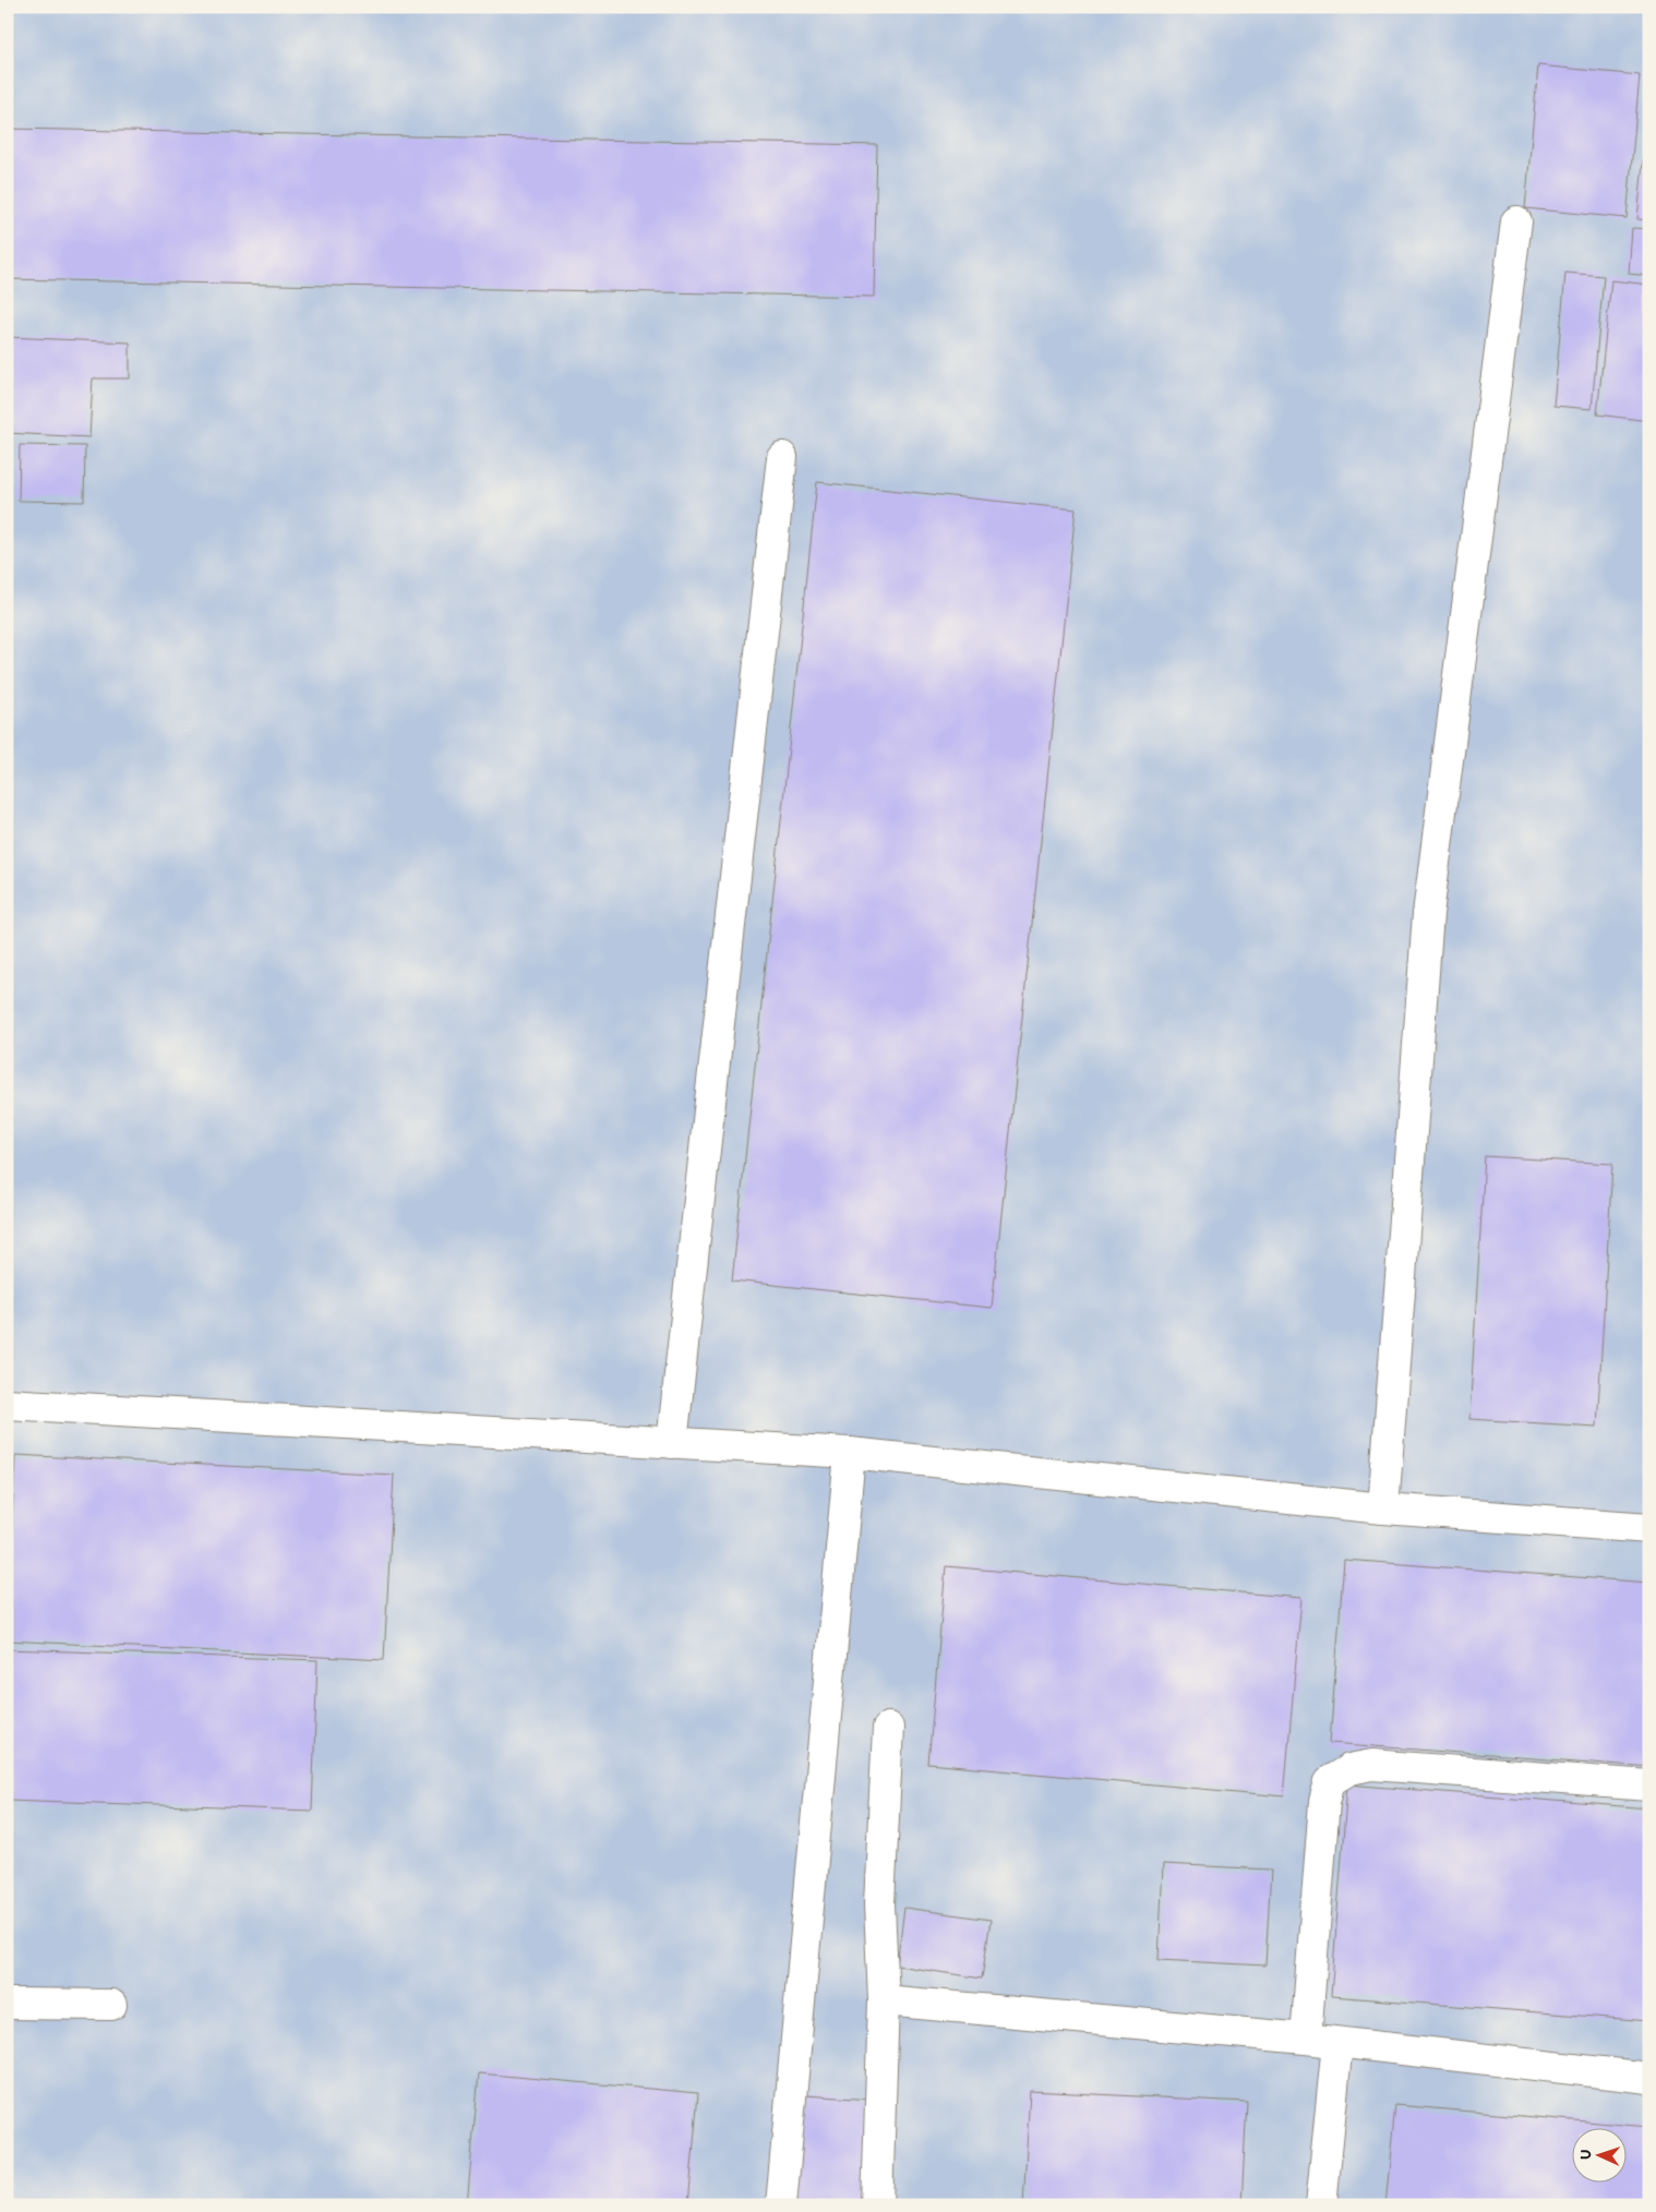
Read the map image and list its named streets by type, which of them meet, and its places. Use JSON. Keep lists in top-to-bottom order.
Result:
{
  "north": "left"
}
